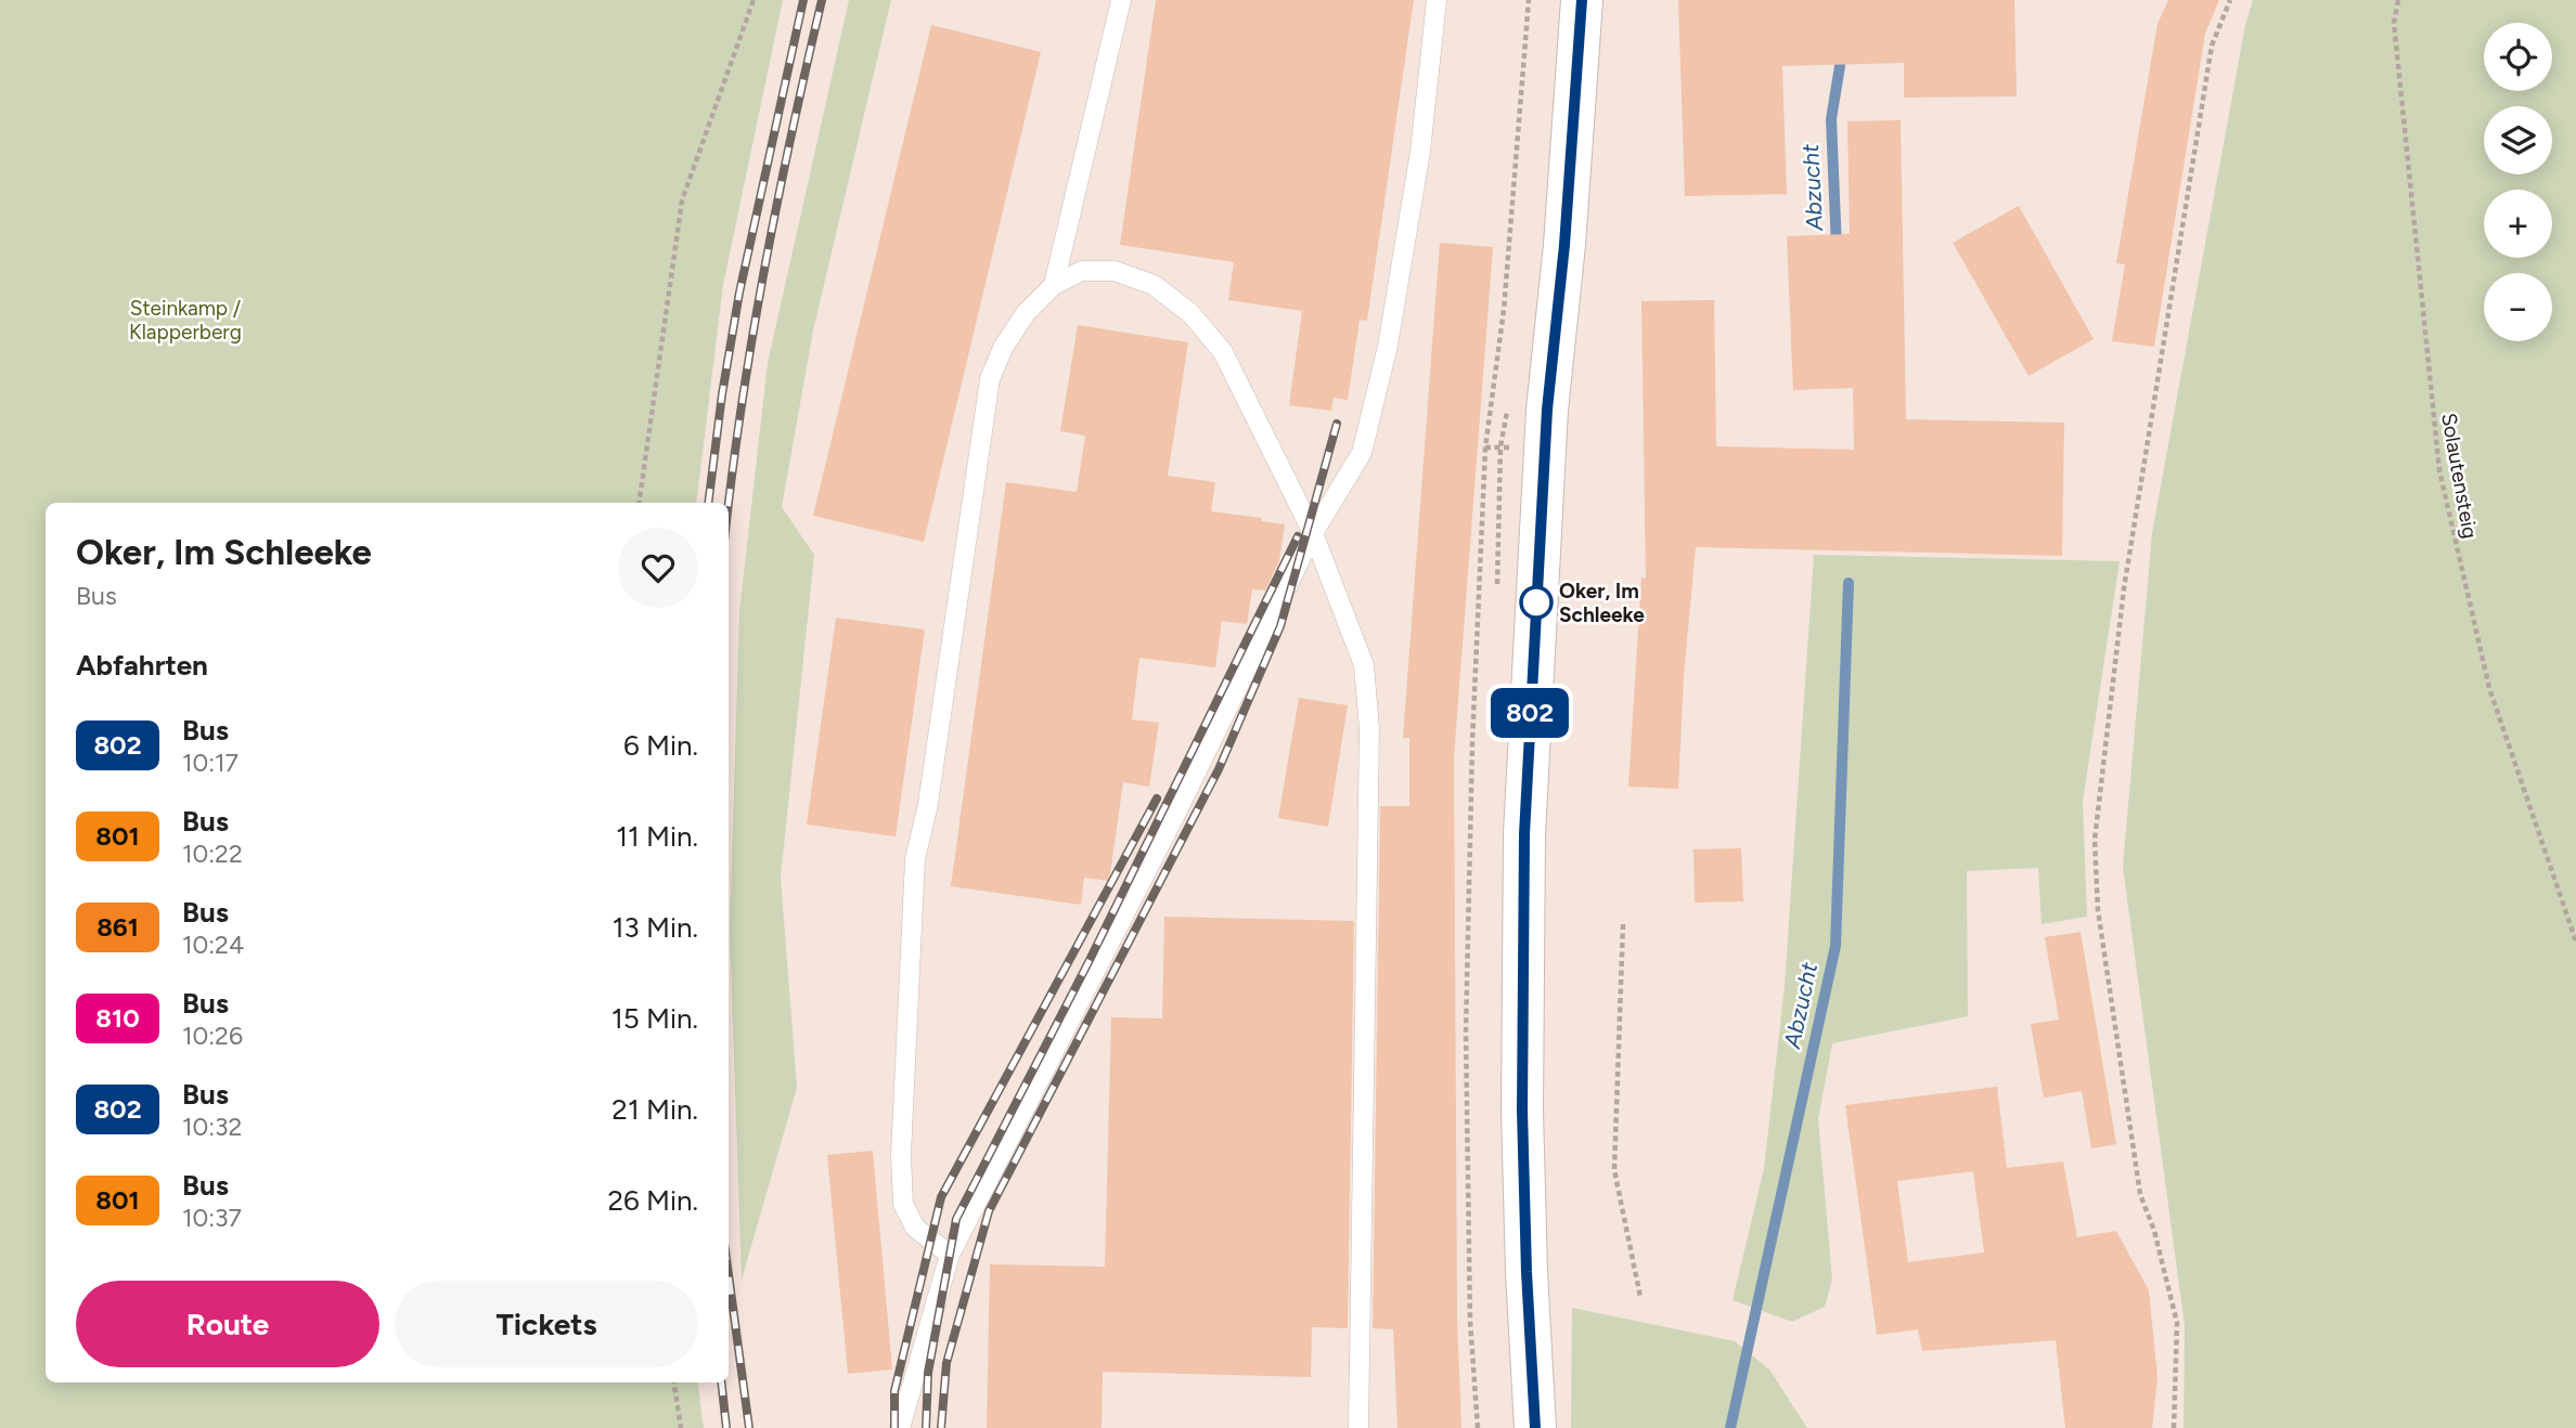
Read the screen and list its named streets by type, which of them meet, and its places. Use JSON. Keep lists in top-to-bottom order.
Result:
{
  "streets": {
    "path": ["Solautensteig"]
  },
  "water": ["Abzucht"],
  "parks": ["Steinkamp / Klapperberg"],
  "places": ["Oker, Im Schleeke"],
  "lines": ["bus line 802"],
  "page": {
    "on_map": "802",
    "map_buttons": ["+", "−"],
    "heading": [
      ["Oker, Im Schleeke", "Bus"],
      "Abfahrten"
    ],
    "list": [
      {
        "mark": "802",
        "name": "Bus",
        "note": "10:17",
        "value": "6 Min."
      },
      {
        "mark": "801",
        "name": "Bus",
        "note": "10:22",
        "value": "11 Min."
      },
      {
        "mark": "861",
        "name": "Bus",
        "note": "10:24",
        "value": "13 Min."
      },
      {
        "mark": "810",
        "name": "Bus",
        "note": "10:26",
        "value": "15 Min."
      },
      {
        "mark": "802",
        "name": "Bus",
        "note": "10:32",
        "value": "21 Min."
      },
      {
        "mark": "801",
        "name": "Bus",
        "note": "10:37",
        "value": "26 Min."
      }
    ],
    "buttons": ["Route", "Tickets"]
  }
}
